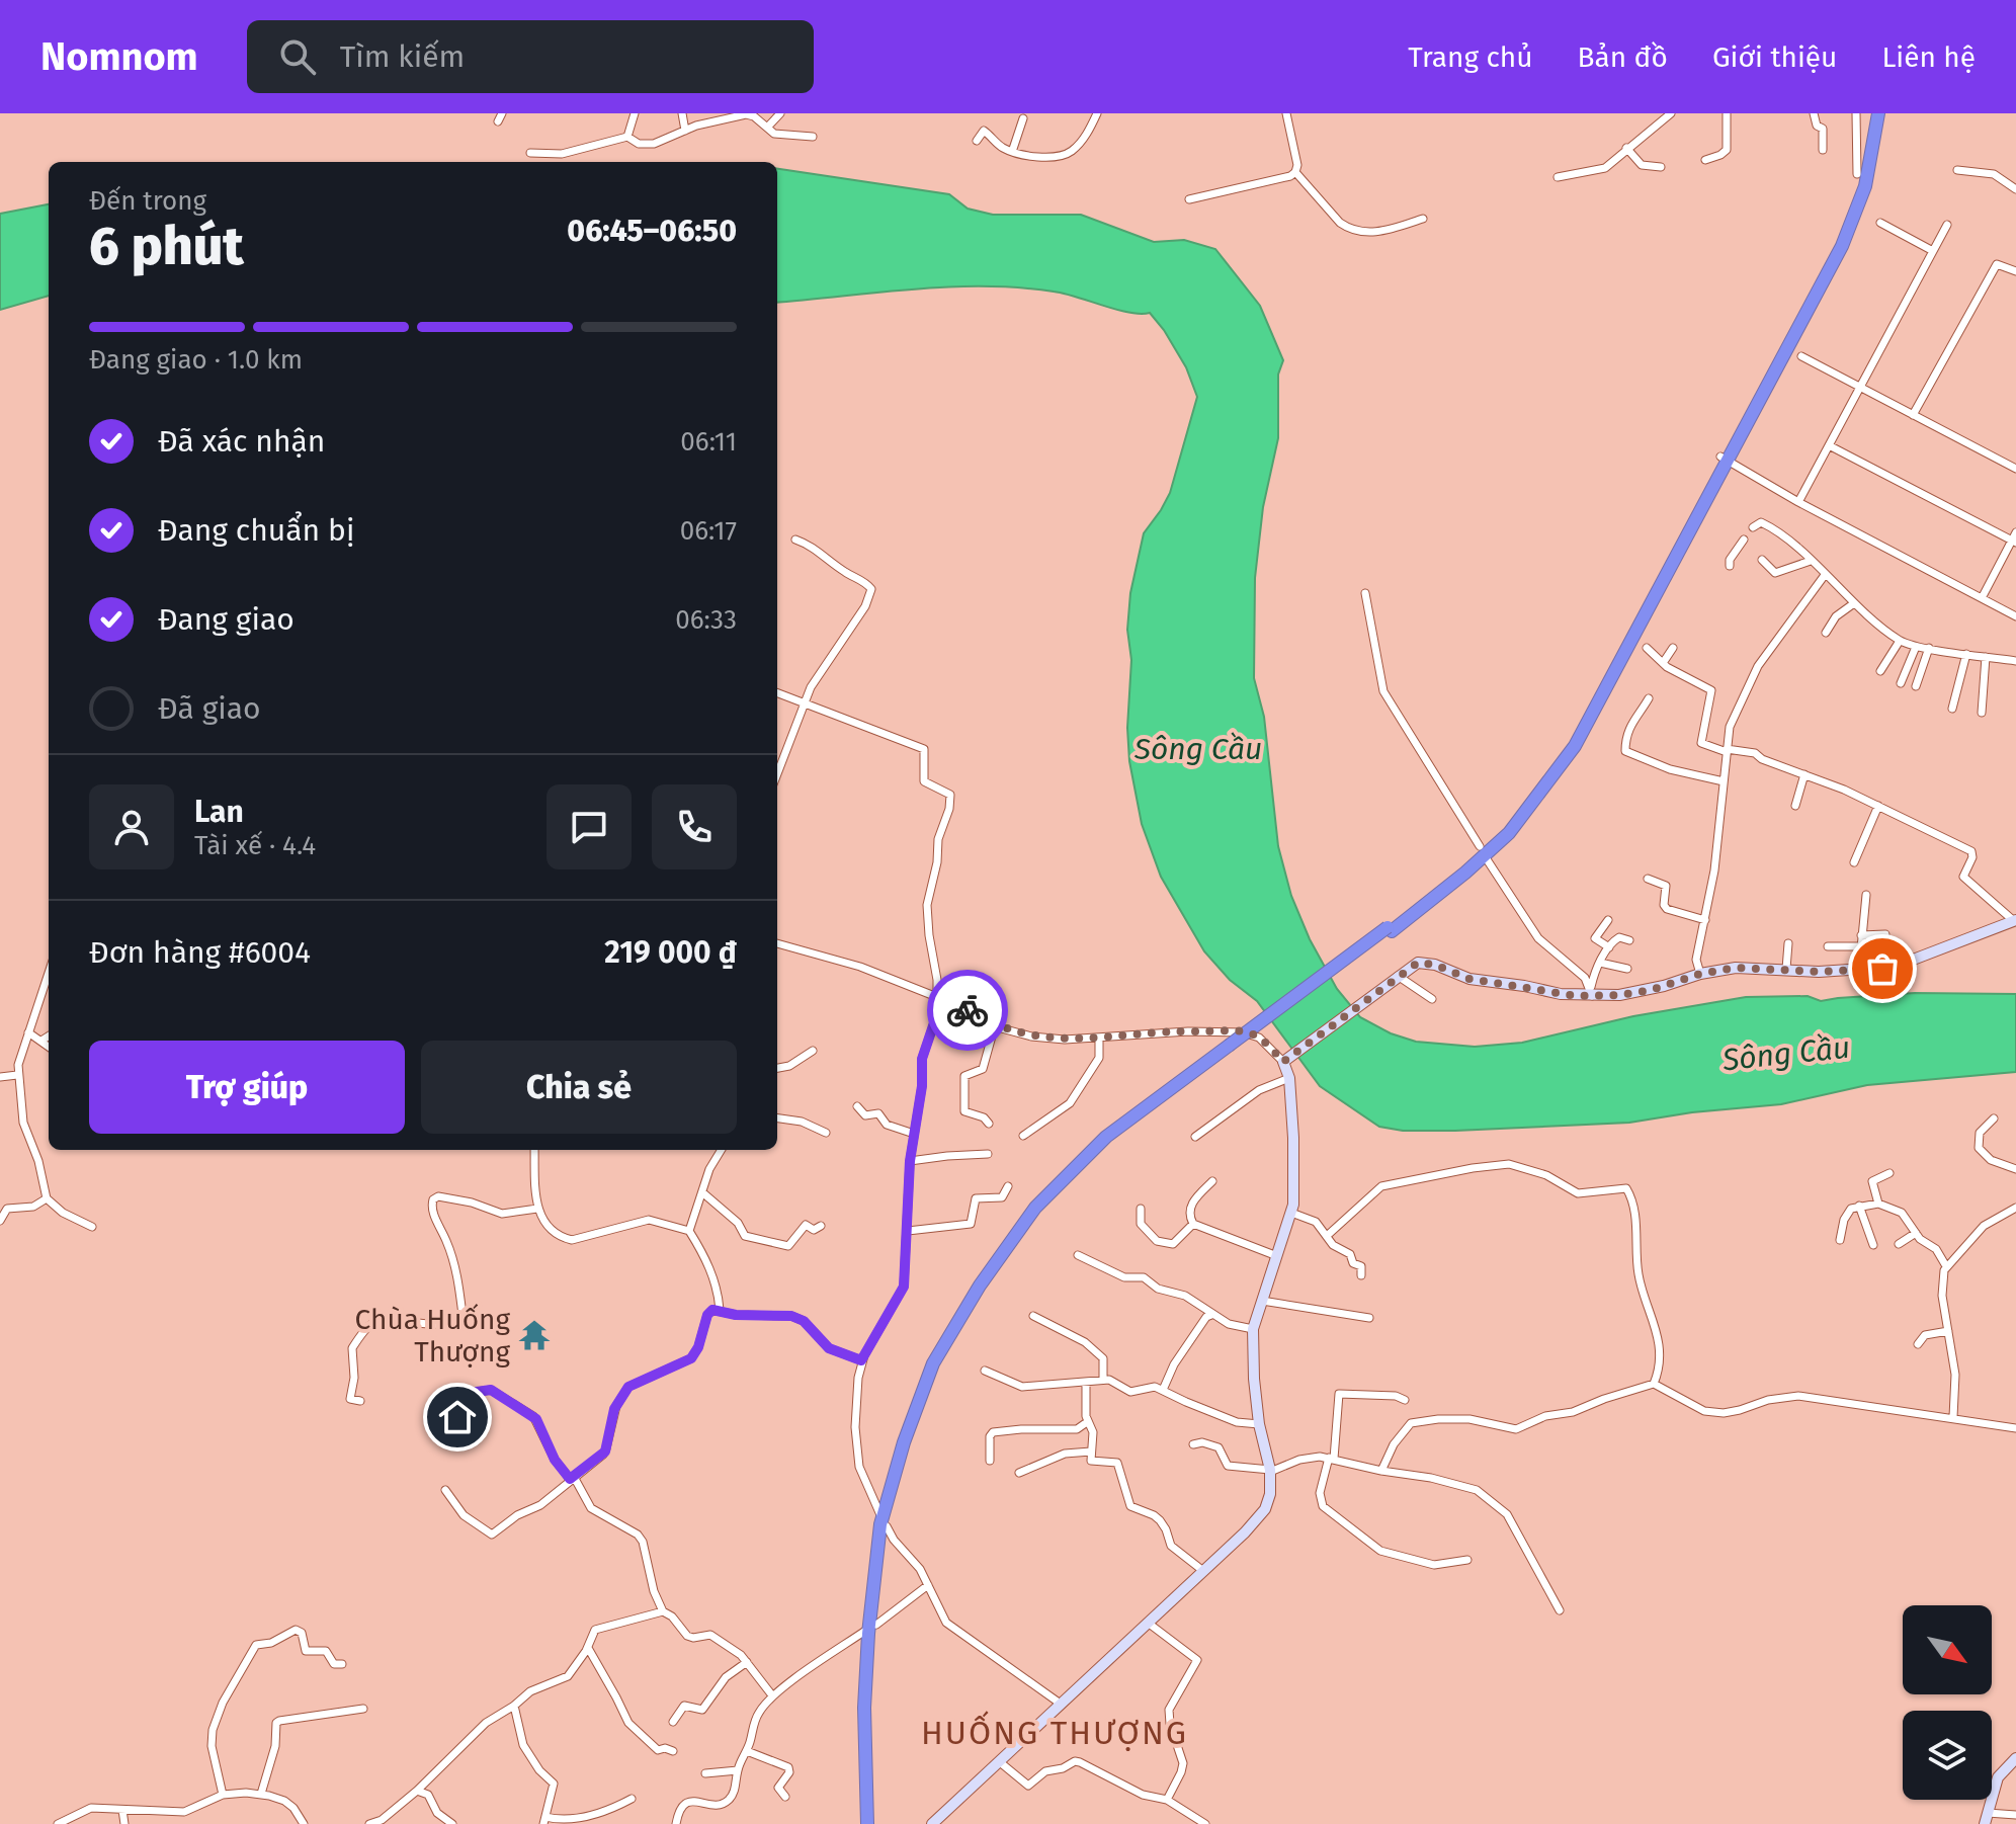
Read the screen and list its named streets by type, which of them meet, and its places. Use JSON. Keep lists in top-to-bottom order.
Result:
{
  "districts": ["HUỐNG THƯỢNG"],
  "water": ["Sông Cầu"],
  "places": {
    "temple": ["Chùa Huống Thượng"]
  },
  "north": "bottom right",
  "page": {
    "header": "Nomnom",
    "search": "Tìm kiếm",
    "nav": [
      "Trang chủ",
      "Bản đồ",
      "Giới thiệu",
      "Liên hệ"
    ],
    "heading": ["6 phút", "Đến trong", "06:45–06:50"],
    "panel": [
      "Lan",
      "Tài xế · 4.4",
      "Đơn hàng #6004",
      "219 000 ₫"
    ],
    "bar": "Đang giao · 1.0 km",
    "list": [
      ["Đã xác nhận", "06:11"],
      ["Đang chuẩn bị", "06:17"],
      ["Đang giao", "06:33"],
      "Đã giao"
    ],
    "buttons": ["Trợ giúp", "Chia sẻ"]
  }
}
